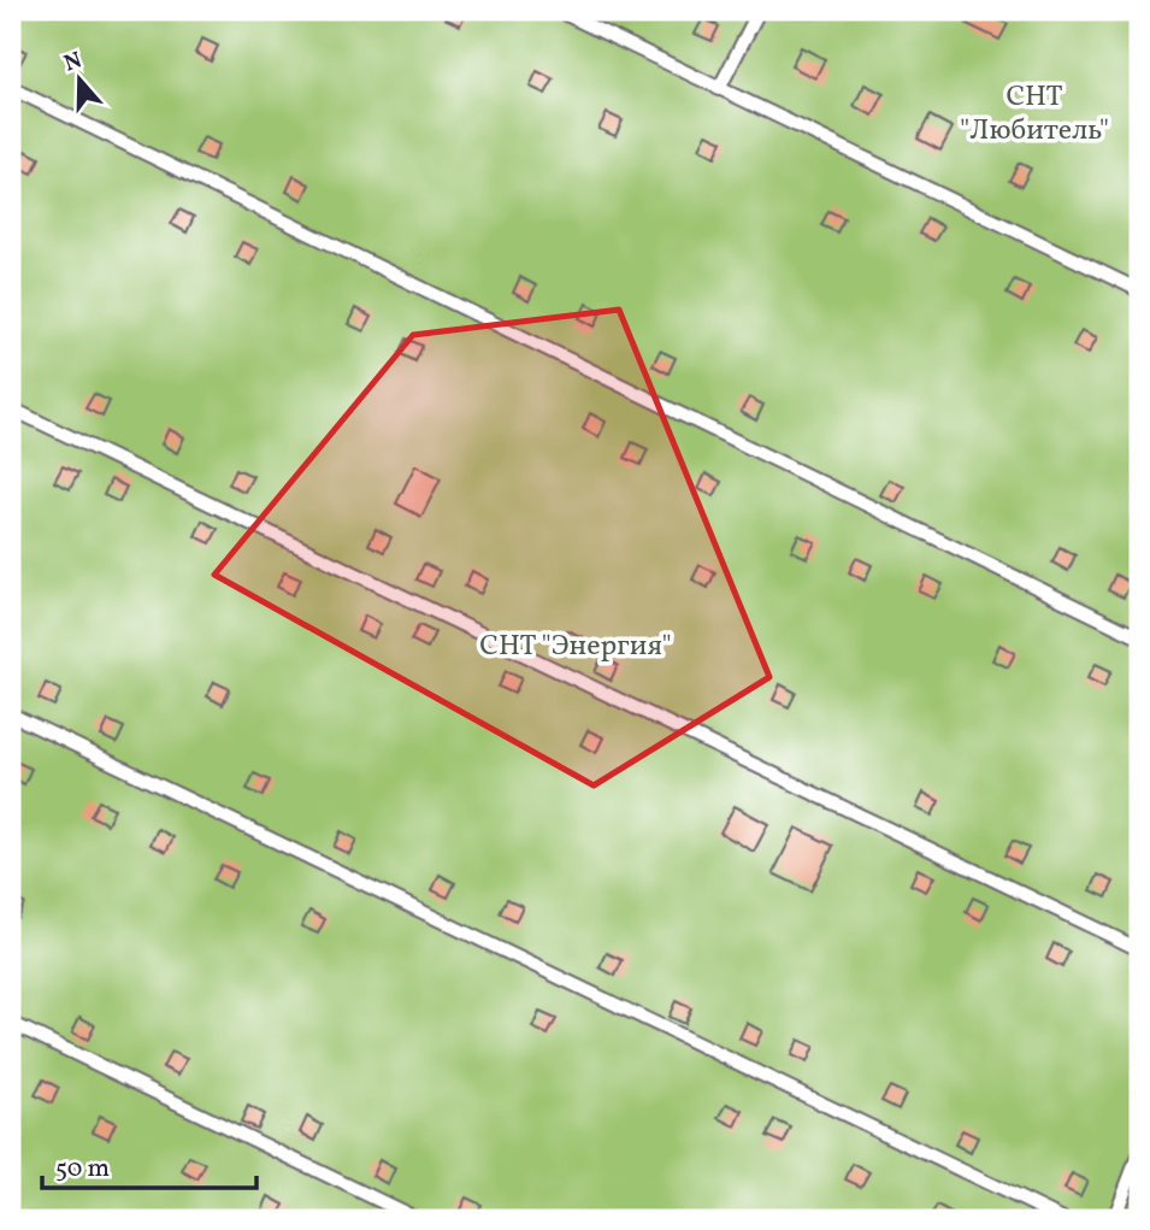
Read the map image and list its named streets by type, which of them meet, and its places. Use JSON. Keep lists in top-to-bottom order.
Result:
{
  "parks": ["СНТ \"Любитель\"", "СНТ \"Энергия\""],
  "scale_bar": "50 m",
  "north": "top"
}
